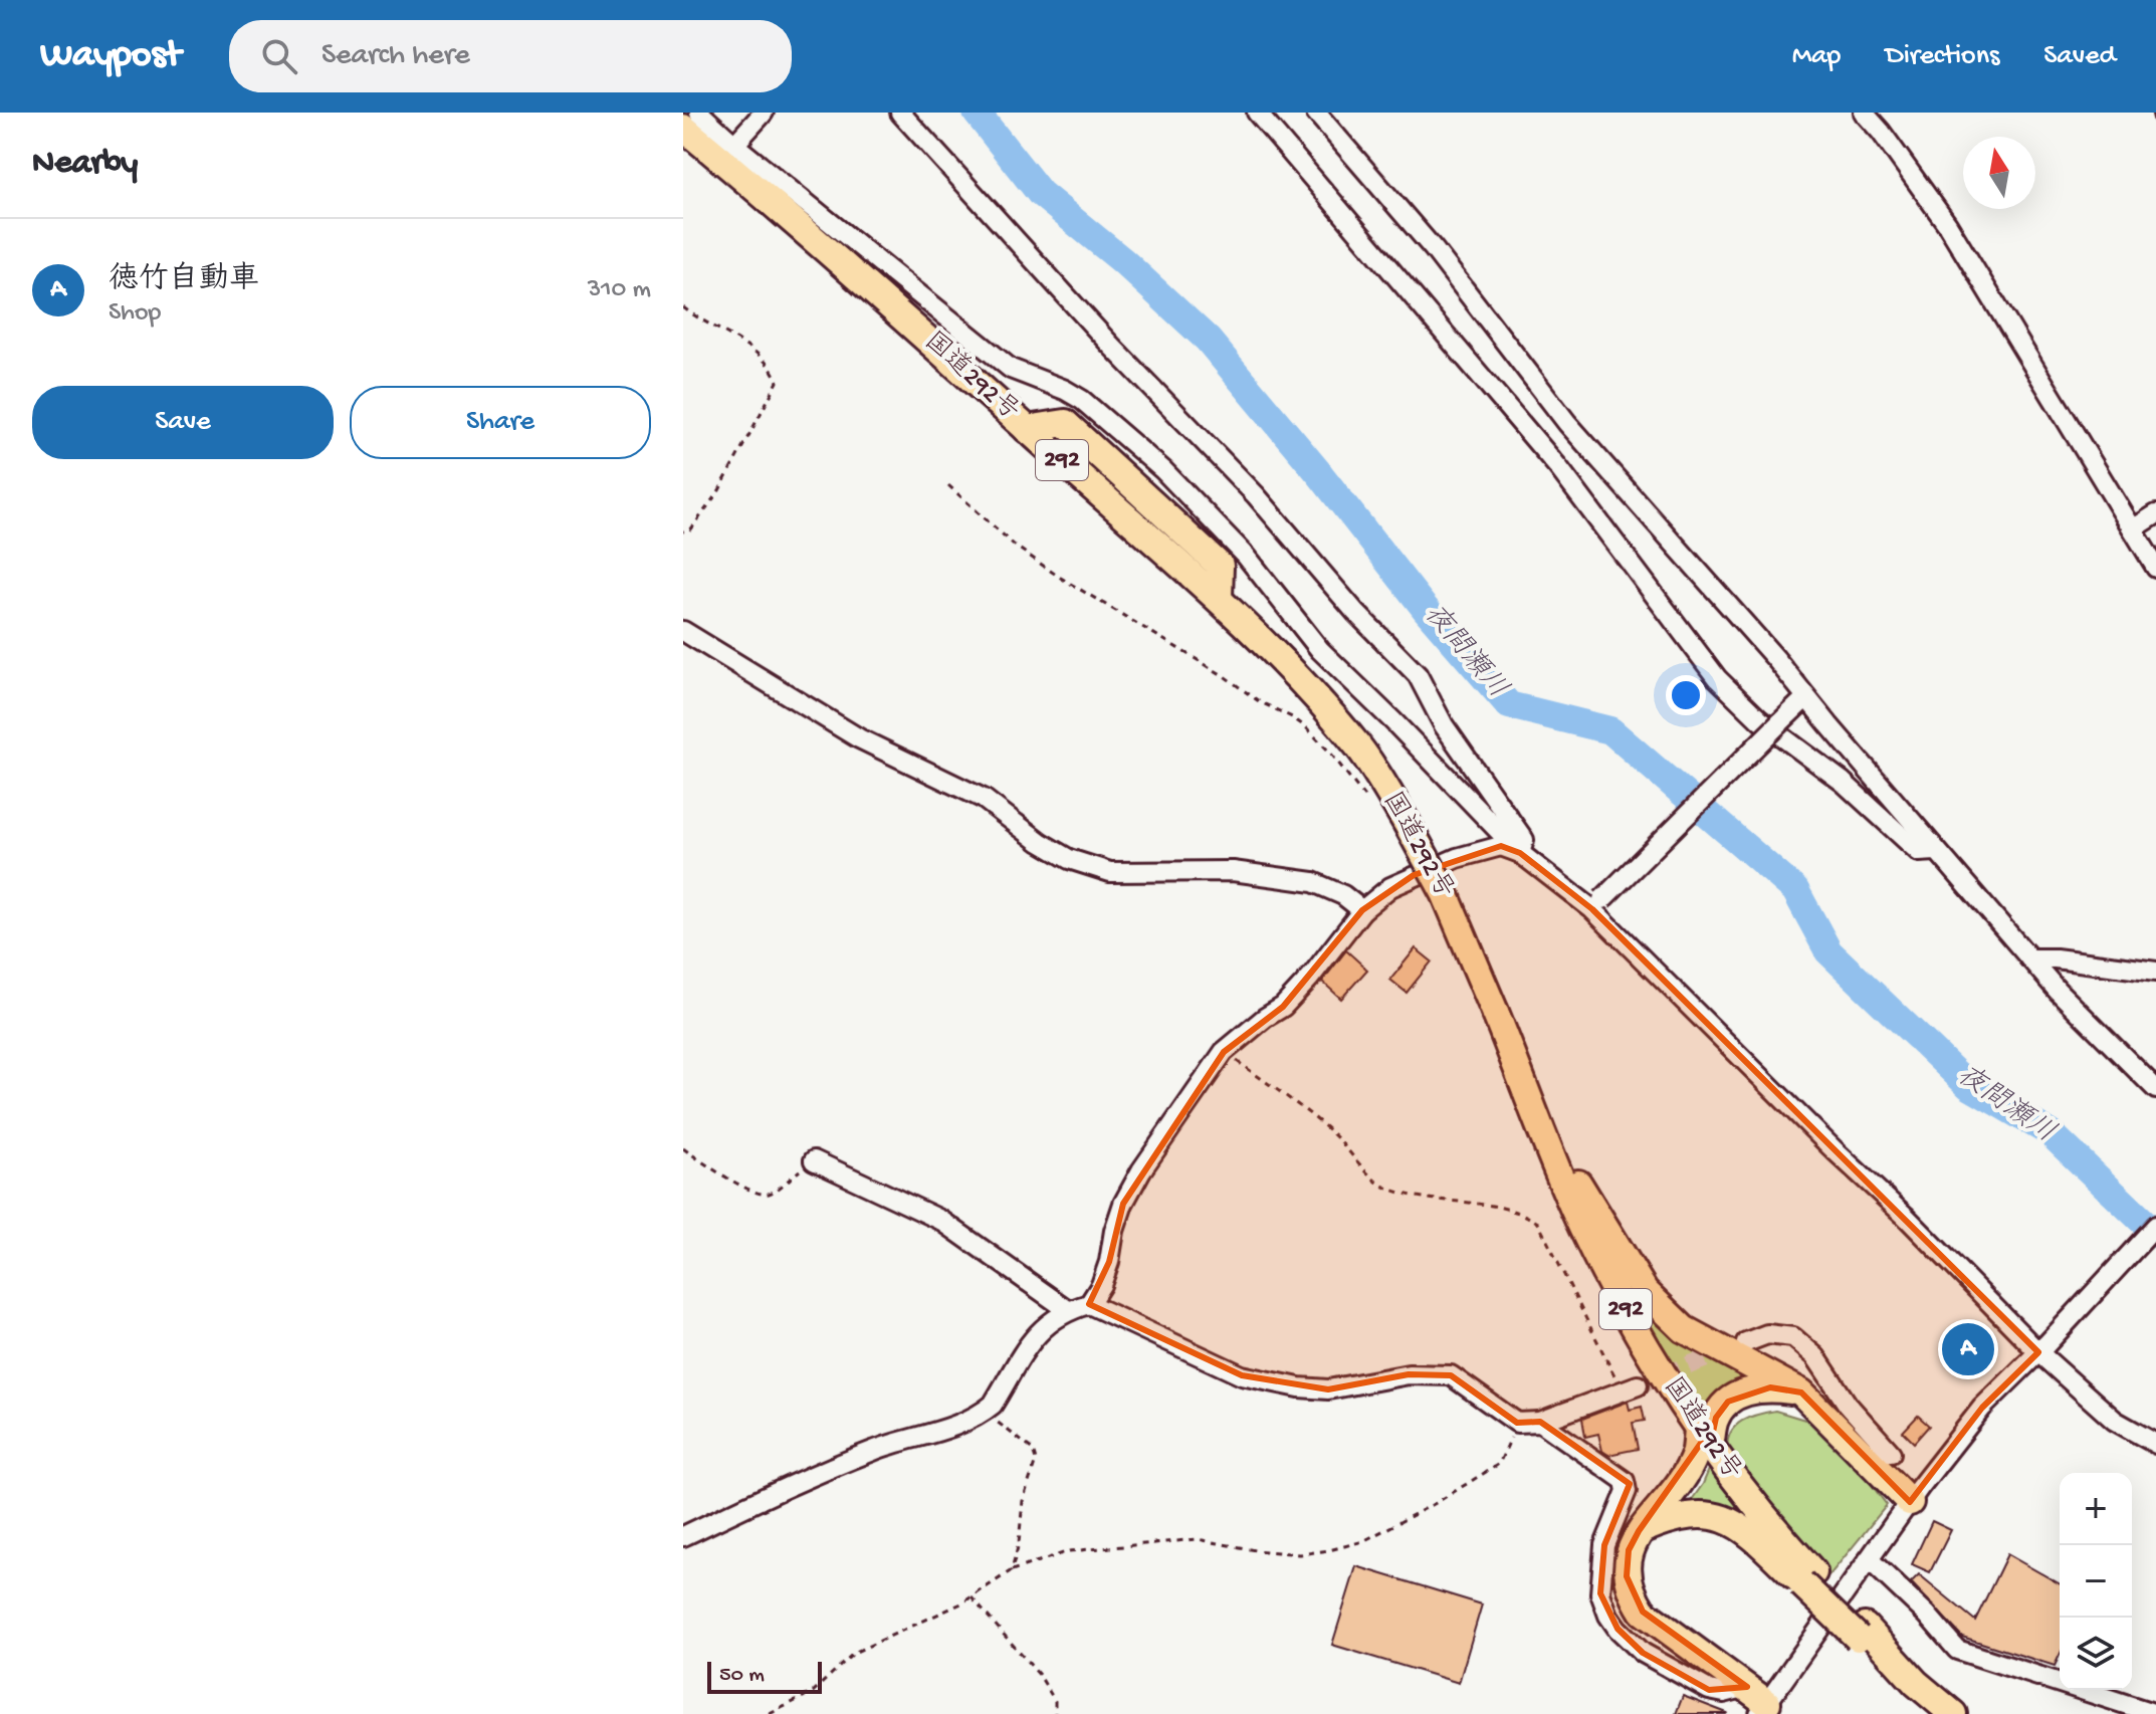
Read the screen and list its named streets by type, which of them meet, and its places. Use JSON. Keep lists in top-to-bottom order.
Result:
{
  "streets": {
    "highway": ["国道292号", "292"]
  },
  "water": ["夜間瀬川"],
  "scale_bar": "50 m",
  "north": "top",
  "page": {
    "header": "Waypost",
    "search": "Search here",
    "nav": ["Map", "Directions", "Saved"],
    "heading": "Nearby",
    "list": [
      {
        "mark": "A",
        "name": "徳竹自動車",
        "note": "Shop",
        "value": "310 m"
      }
    ],
    "buttons": ["Save", "Share"],
    "pins": "A",
    "map_buttons": ["+", "−"],
    "scale": "50 m"
  }
}
